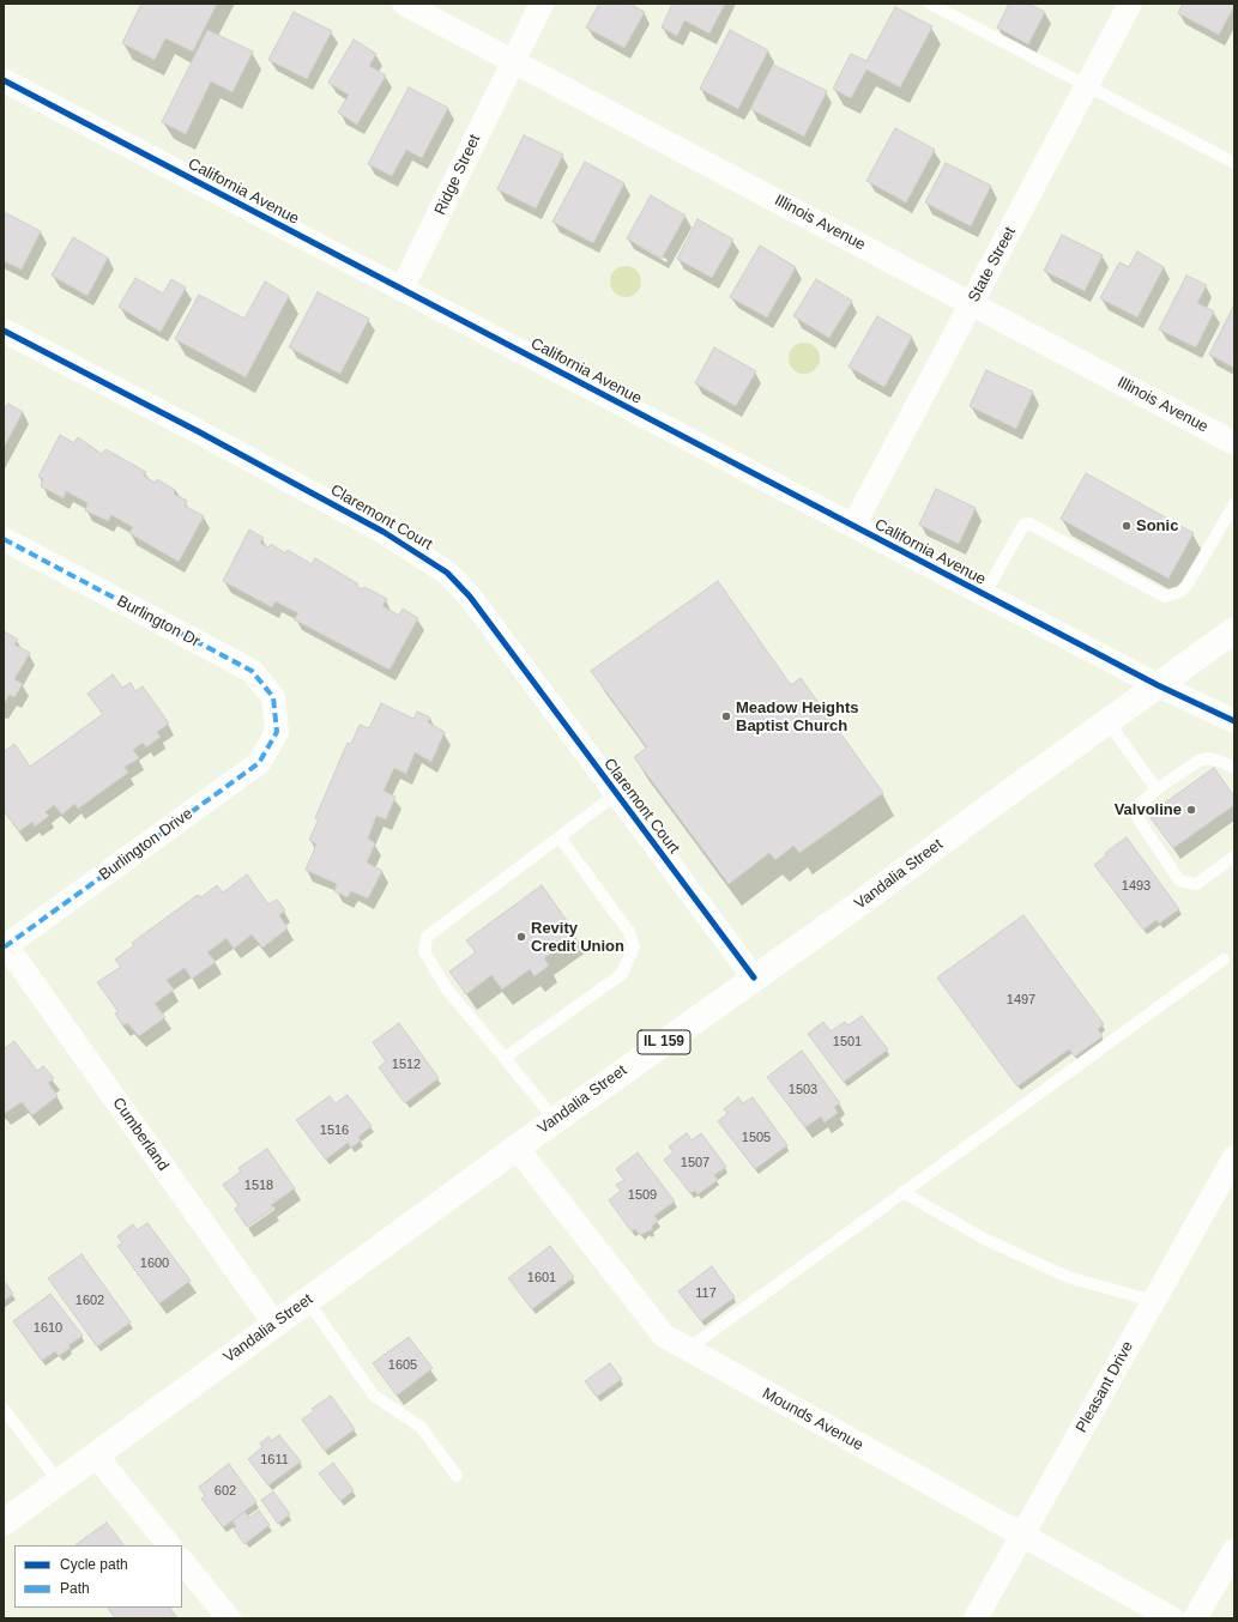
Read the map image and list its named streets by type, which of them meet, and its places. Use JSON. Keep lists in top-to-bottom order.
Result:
{
  "streets": {
    "main road": ["Vandalia Street", "IL 159"],
    "street": [
      "Ridge Street",
      "California Avenue",
      "Illinois Avenue",
      "State Street",
      "Claremont Court",
      "Burlington Dr",
      "Burlington Drive",
      "Cumberland",
      "Pleasant Drive",
      "Mounds Avenue"
    ]
  },
  "crossings": [
    ["Ridge Street", "California Avenue"],
    ["Ridge Street", "Illinois Avenue"],
    ["California Avenue", "State Street"],
    ["California Avenue", "Vandalia Street"],
    ["Illinois Avenue", "State Street"],
    ["Claremont Court", "Vandalia Street"],
    ["Burlington Dr", "Burlington Drive"],
    ["Burlington Drive", "Cumberland"],
    ["Vandalia Street", "Cumberland"],
    ["Vandalia Street", "Mounds Avenue"],
    ["Pleasant Drive", "Mounds Avenue"]
  ],
  "places": [
    "Sonic",
    "Meadow Heights Baptist Church",
    "Valvoline",
    "Revity Credit Union"
  ],
  "house_numbers": [
    "1493",
    "1497",
    "1501",
    "1512",
    "1503",
    "1516",
    "1505",
    "1507",
    "1518",
    "1509",
    "1600",
    "1601",
    "117",
    "1602",
    "1610",
    "1605",
    "1611",
    "602"
  ],
  "legend": ["Cycle path", "Path"]
}
